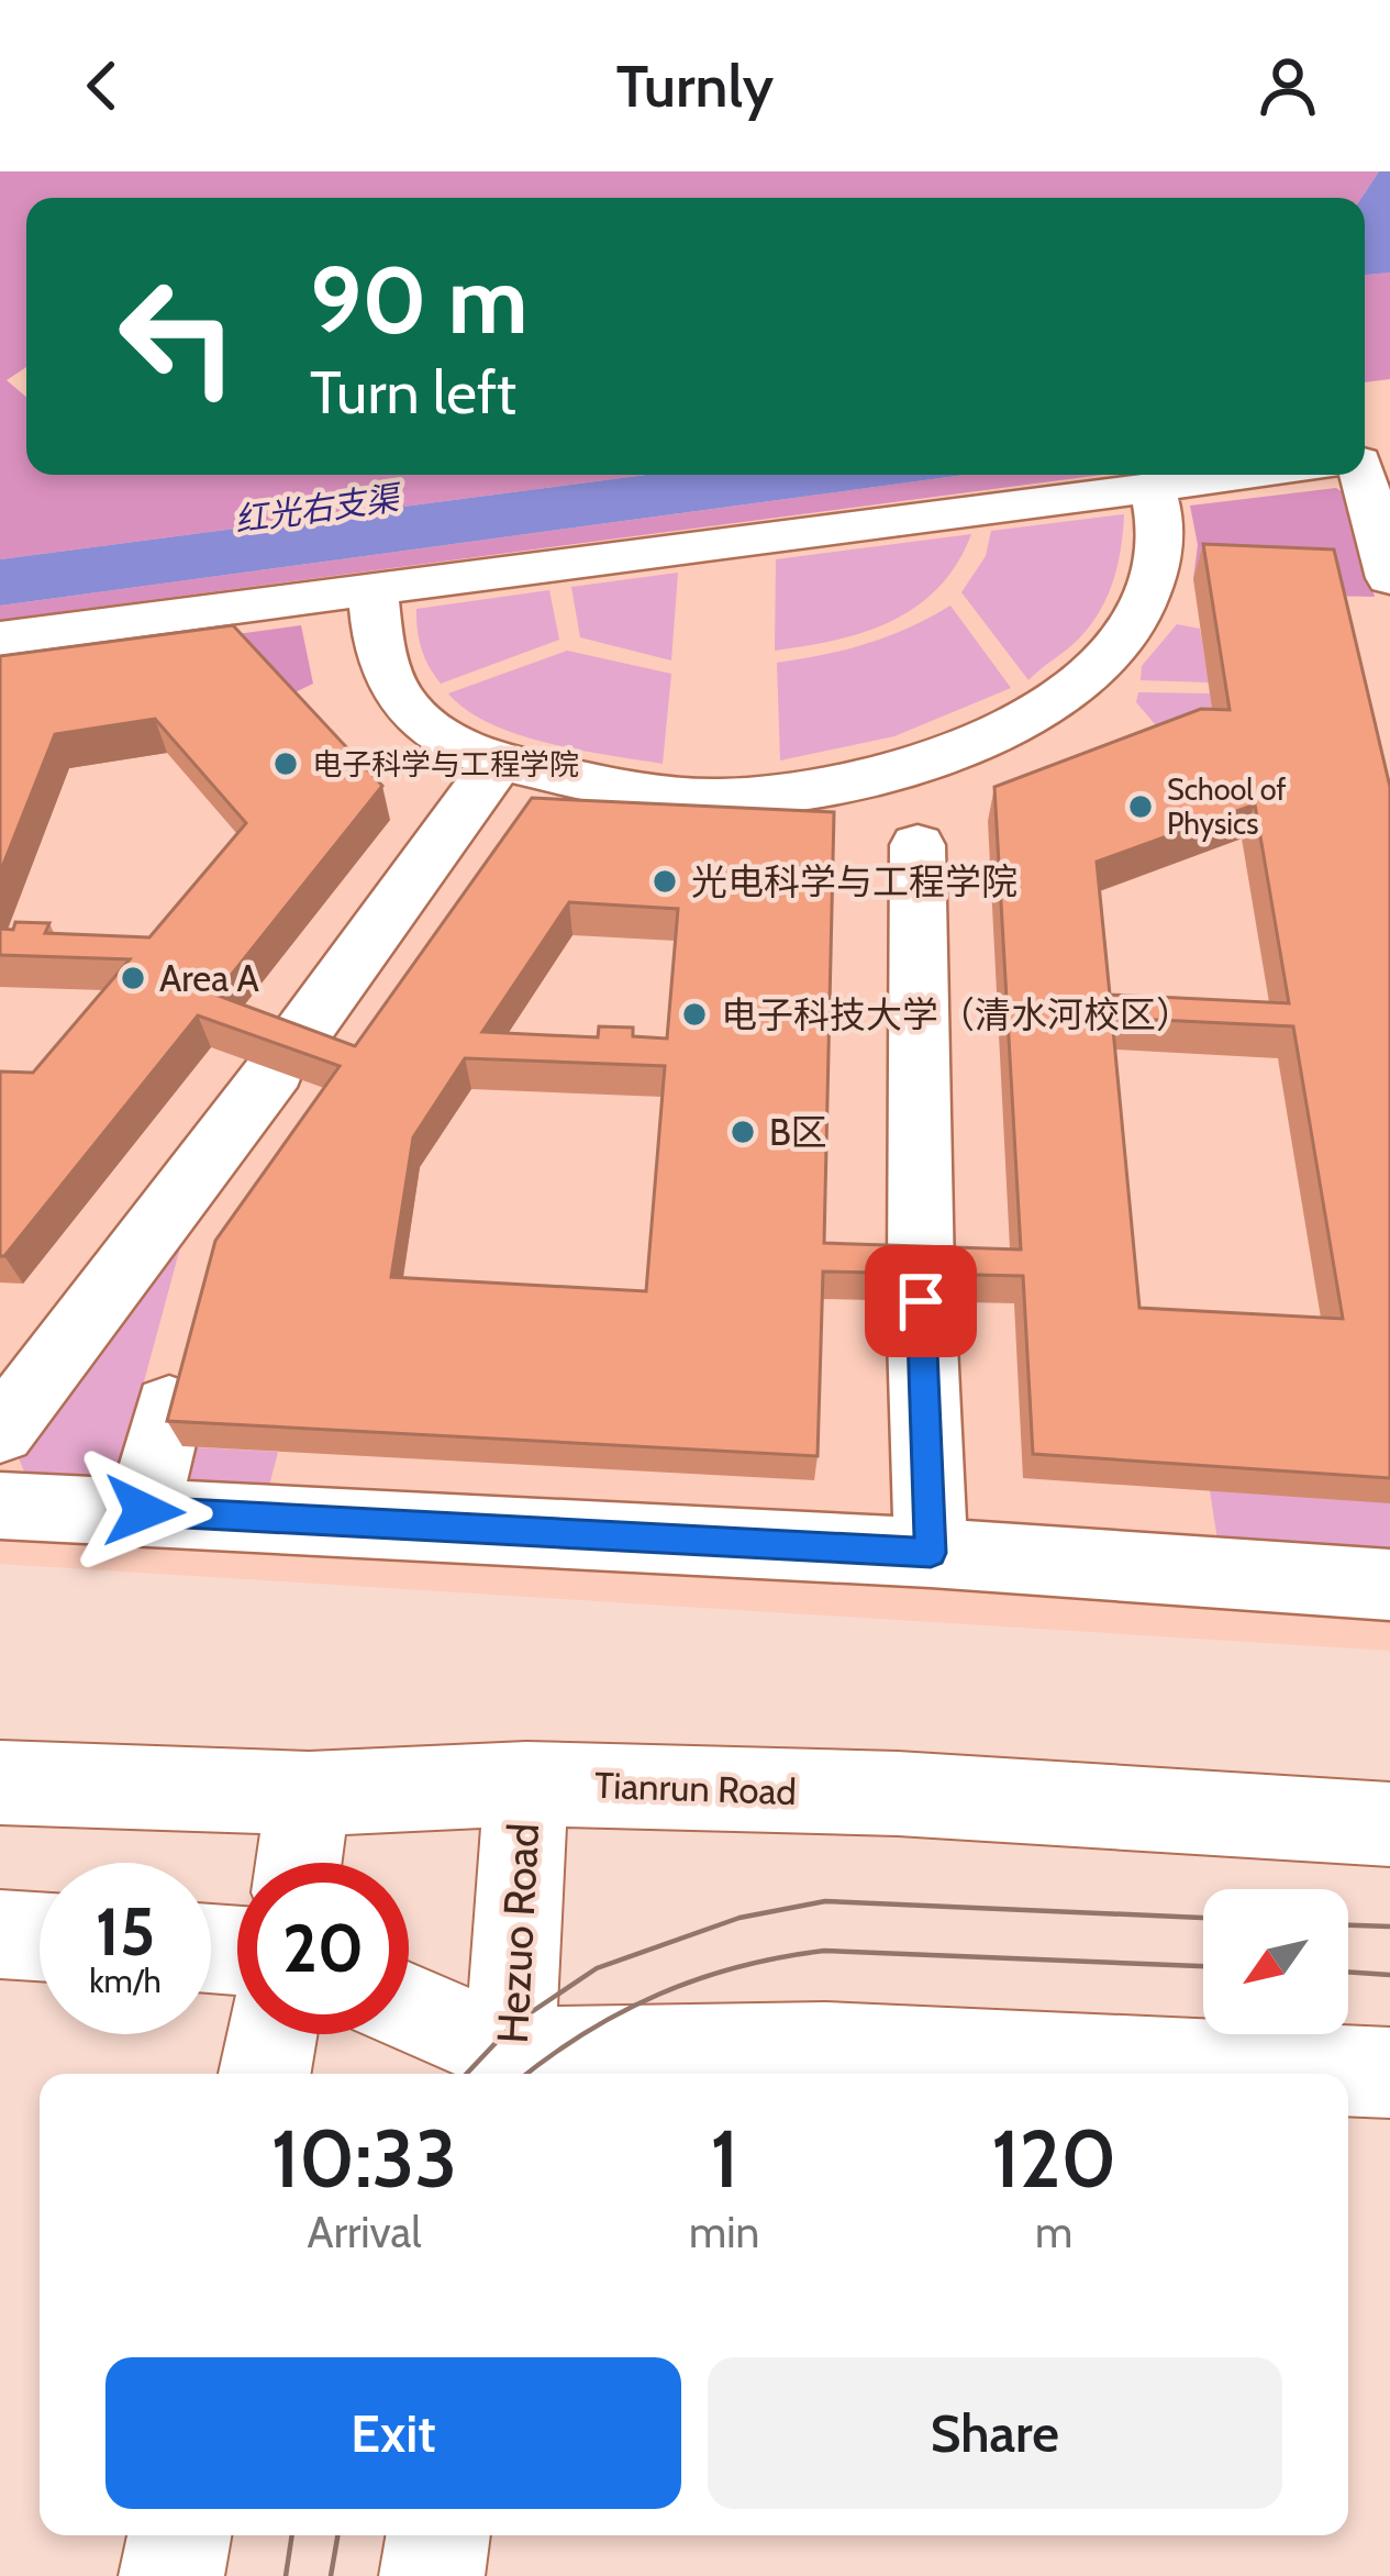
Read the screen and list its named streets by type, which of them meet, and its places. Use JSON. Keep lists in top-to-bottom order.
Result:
{
  "streets": {
    "main road": ["Tianrun Road", "Hezuo Road"]
  },
  "crossings": [
    ["Tianrun Road", "Hezuo Road"]
  ],
  "water": ["红光右支渠"],
  "places": [
    "电子科学与工程学院",
    "School of Physics",
    "光电科学与工程学院",
    "Area A",
    "电子科技大学（清水河校区）",
    "B区"
  ],
  "north": "bottom left",
  "page": {
    "header": "Turnly",
    "turn": ["90 m", "Turn left"],
    "speed": "15 km/h",
    "limit": "20",
    "eta": [
      "10:33",
      "Arrival",
      "1",
      "min",
      "120",
      "m"
    ],
    "buttons": ["Exit", "Share"]
  }
}
